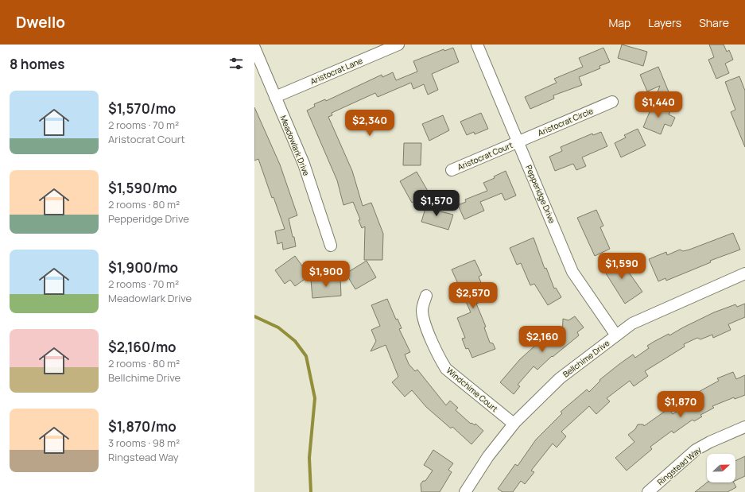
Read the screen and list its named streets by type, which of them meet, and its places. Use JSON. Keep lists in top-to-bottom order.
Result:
{
  "streets": {
    "street": [
      "Aristocrat Lane",
      "Aristocrat Circle",
      "Meadowlark Drive",
      "Aristocrat Court",
      "Pepperidge Drive",
      "Bellchime Drive",
      "Windchime Court",
      "Ringstead Way"
    ]
  },
  "crossings": [
    ["Aristocrat Lane", "Meadowlark Drive"],
    ["Aristocrat Circle", "Aristocrat Court"],
    ["Aristocrat Circle", "Pepperidge Drive"],
    ["Aristocrat Court", "Pepperidge Drive"],
    ["Pepperidge Drive", "Bellchime Drive"],
    ["Bellchime Drive", "Windchime Court"]
  ],
  "north": "right",
  "page": {
    "header": "Dwello",
    "nav": ["Map", "Layers", "Share"],
    "heading": "8 homes",
    "list": [
      {
        "name": "$1,570/mo",
        "note": "2 rooms · 70 m² · Aristocrat Court"
      },
      {
        "name": "$1,590/mo",
        "note": "2 rooms · 80 m² · Pepperidge Drive"
      },
      {
        "name": "$1,900/mo",
        "note": "2 rooms · 70 m² · Meadowlark Drive"
      },
      {
        "name": "$2,160/mo",
        "note": "2 rooms · 80 m² · Bellchime Drive"
      },
      {
        "name": "$1,870/mo",
        "note": "3 rooms · 98 m² · Ringstead Way"
      }
    ],
    "price": [
      "$1,440",
      "$2,340",
      "$1,570",
      "$1,590",
      "$1,900",
      "$2,570",
      "$2,160",
      "$1,870"
    ]
  }
}
